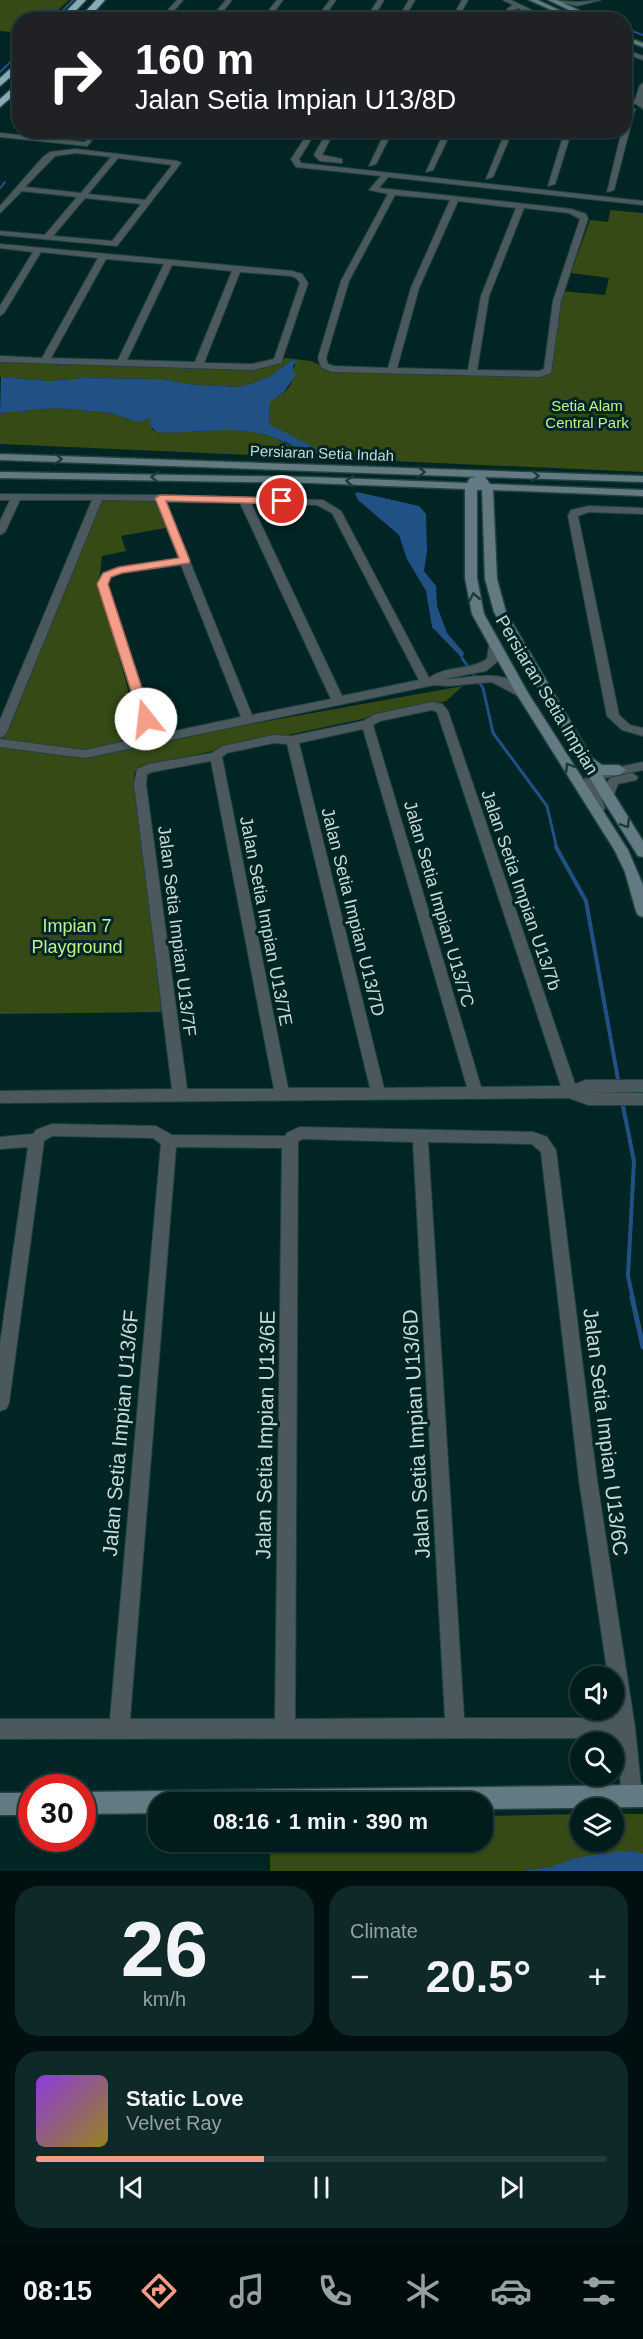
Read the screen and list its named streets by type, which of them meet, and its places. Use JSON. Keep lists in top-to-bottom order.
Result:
{
  "streets": {
    "street": [
      "Persiaran Setia Indah",
      "Persiaran Setia Impian",
      "Jalan Setia Impian U13/7b",
      "Jalan Setia Impian U13/7C",
      "Jalan Setia Impian U13/7D",
      "Jalan Setia Impian U13/7E",
      "Jalan Setia Impian U13/7F",
      "Jalan Setia Impian U13/6C",
      "Jalan Setia Impian U13/6F",
      "Jalan Setia Impian U13/6D",
      "Jalan Setia Impian U13/6E"
    ]
  },
  "crossings": [
    ["Persiaran Setia Indah", "Persiaran Setia Impian"],
    ["Jalan Setia Impian U13/7b", "Jalan Setia Impian U13/7C"],
    ["Jalan Setia Impian U13/7E", "Jalan Setia Impian U13/7F"],
    ["Jalan Setia Impian U13/6C", "Jalan Setia Impian U13/6D"]
  ],
  "parks": ["Setia Alam Central Park", "Impian 7 Playground"],
  "page": {
    "turn": ["160 m", "Jalan Setia Impian U13/8D"],
    "limit": "30",
    "trip": "08:16 · 1 min · 390 m",
    "tile": [
      ["26", "km/h"],
      "Climate"
    ],
    "heat": ["−", "20.5°", "+"],
    "song": ["Static Love", "Velvet Ray"],
    "tabs": "08:15"
  }
}
